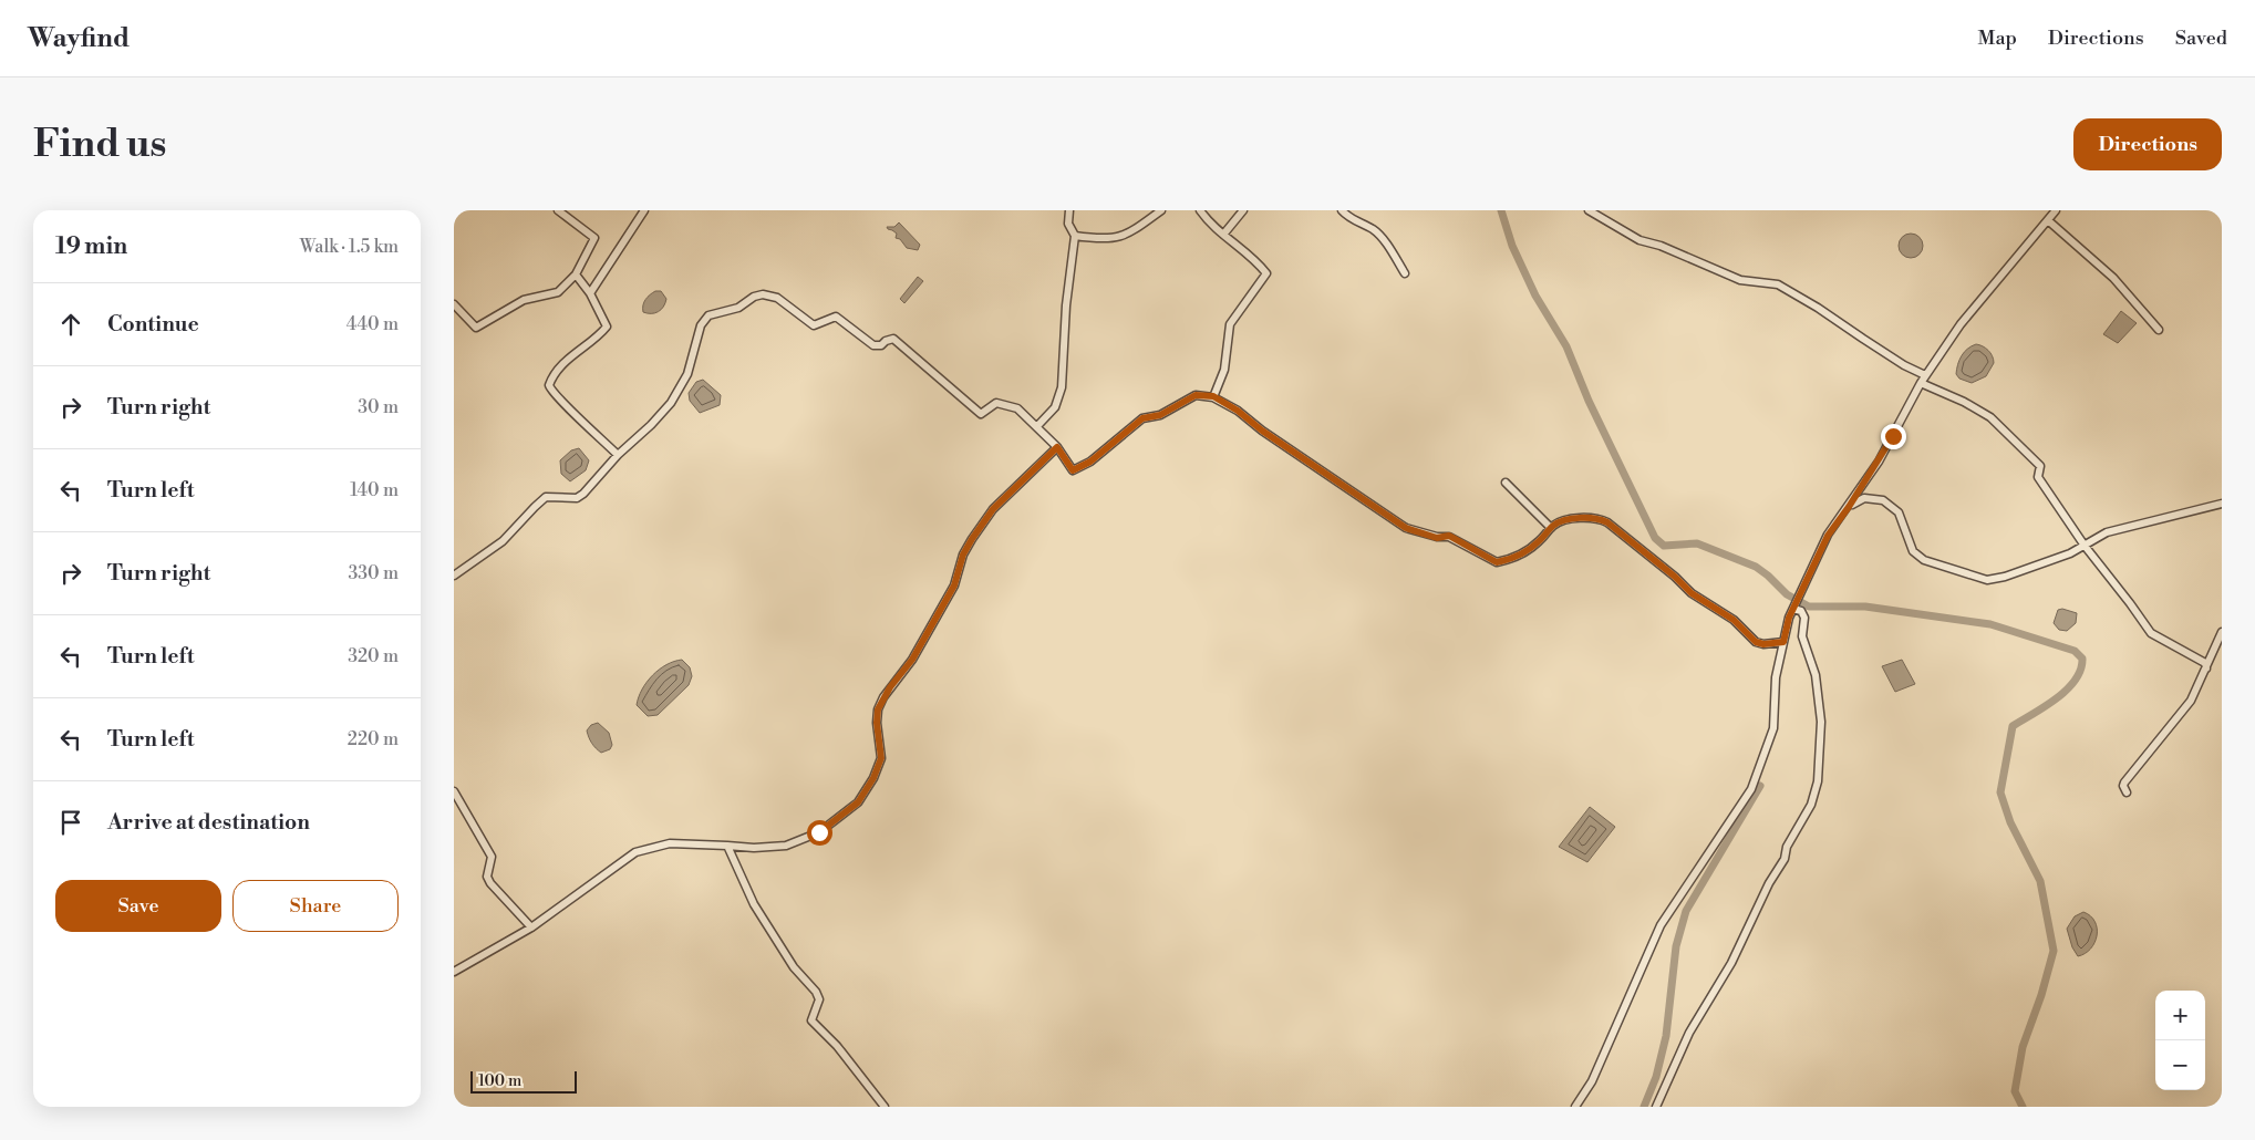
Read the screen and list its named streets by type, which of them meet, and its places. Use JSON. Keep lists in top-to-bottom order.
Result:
{
  "scale_bar": "100 m",
  "page": {
    "header": "Wayfind",
    "nav": ["Map", "Directions", "Saved"],
    "buttons": [
      "Directions",
      ["Save", "Share"]
    ],
    "title": "Find us",
    "heading": ["19 min", "Walk · 1.5 km"],
    "list": [
      ["Continue", "440 m"],
      ["Turn right", "30 m"],
      ["Turn left", "140 m"],
      ["Turn right", "330 m"],
      ["Turn left", "320 m"],
      ["Turn left", "220 m"],
      "Arrive at destination"
    ],
    "map_buttons": ["+", "−"],
    "scale": "100 m"
  }
}
